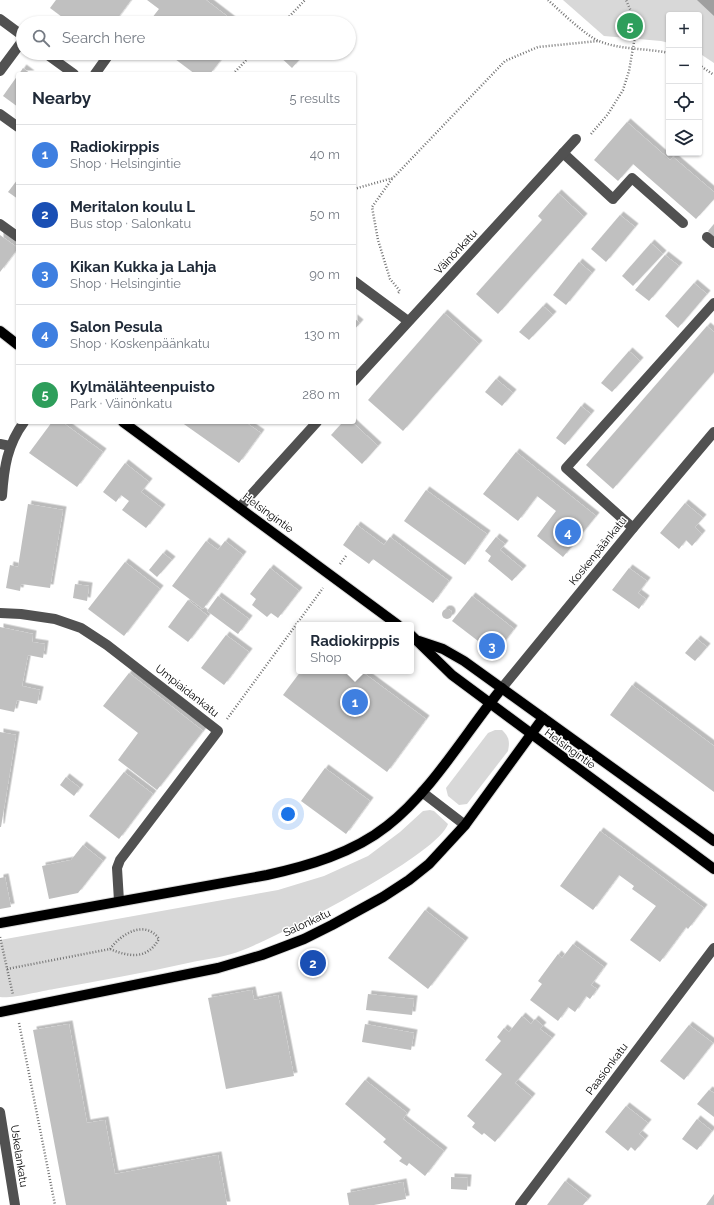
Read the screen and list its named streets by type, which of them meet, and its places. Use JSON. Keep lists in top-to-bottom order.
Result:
{
  "streets": {
    "main road": ["Helsingintie", "Salonkatu"],
    "street": [
      "Väinönkatu",
      "Koskenpäänkatu",
      "Umpiaidankatu",
      "Paasionkatu",
      "Uskelankatu"
    ]
  },
  "crossings": [
    ["Helsingintie", "Koskenpäänkatu"],
    ["Helsingintie", "Salonkatu"]
  ],
  "page": {
    "pins": [
      "5",
      "4",
      "3",
      "1",
      "2"
    ],
    "map_buttons": ["+", "−"],
    "search": "Search here",
    "heading": ["Nearby", "5 results"],
    "list": [
      {
        "mark": "1",
        "name": "Radiokirppis",
        "note": "Shop · Helsingintie",
        "value": "40 m"
      },
      {
        "mark": "2",
        "name": "Meritalon koulu L",
        "note": "Bus stop · Salonkatu",
        "value": "50 m"
      },
      {
        "mark": "3",
        "name": "Kikan Kukka ja Lahja",
        "note": "Shop · Helsingintie",
        "value": "90 m"
      },
      {
        "mark": "4",
        "name": "Salon Pesula",
        "note": "Shop · Koskenpäänkatu",
        "value": "130 m"
      },
      {
        "mark": "5",
        "name": "Kylmälähteenpuisto",
        "note": "Park · Väinönkatu",
        "value": "280 m"
      }
    ],
    "popup": ["Radiokirppis", "Shop"]
  }
}
